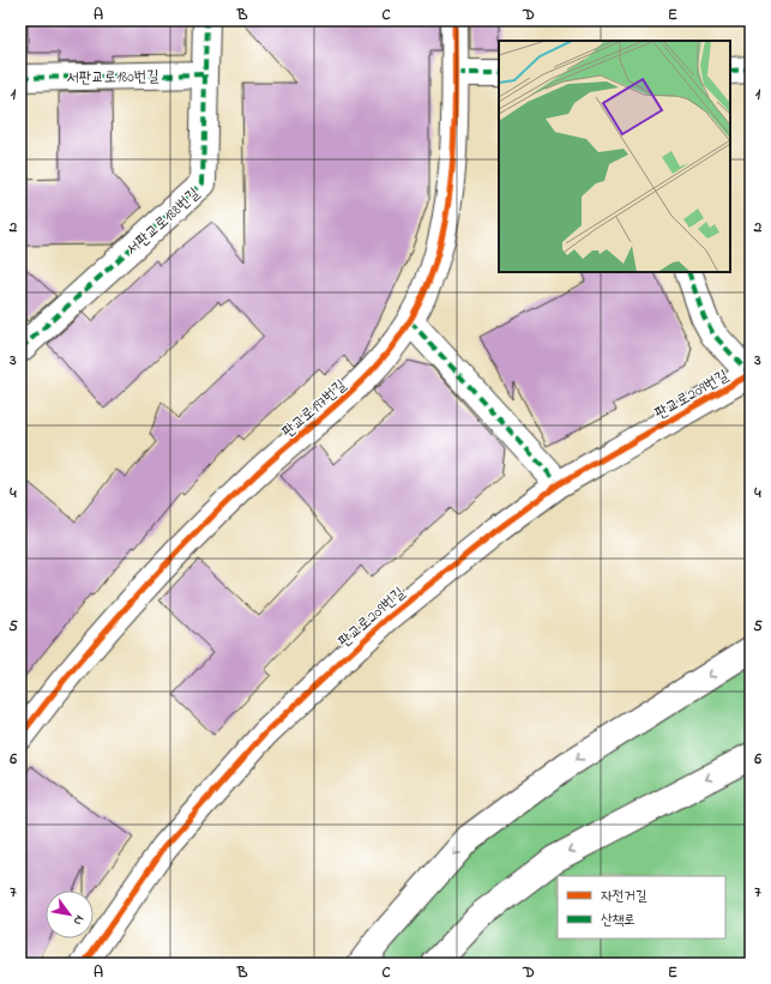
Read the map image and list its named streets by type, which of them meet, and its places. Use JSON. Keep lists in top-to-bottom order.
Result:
{
  "streets": {
    "main road": [
      "서판교로180번길",
      "서판교로188번길",
      "판교로209번길",
      "판교로197번길"
    ]
  },
  "crossings": [
    ["서판교로180번길", "서판교로188번길"]
  ],
  "legend": ["자전거길", "산책로"],
  "north": "bottom right",
  "grid": {
    "columns": [
      "A",
      "B",
      "C",
      "D",
      "E"
    ],
    "rows": [
      "1",
      "2",
      "3",
      "4",
      "5",
      "6",
      "7"
    ]
  }
}
